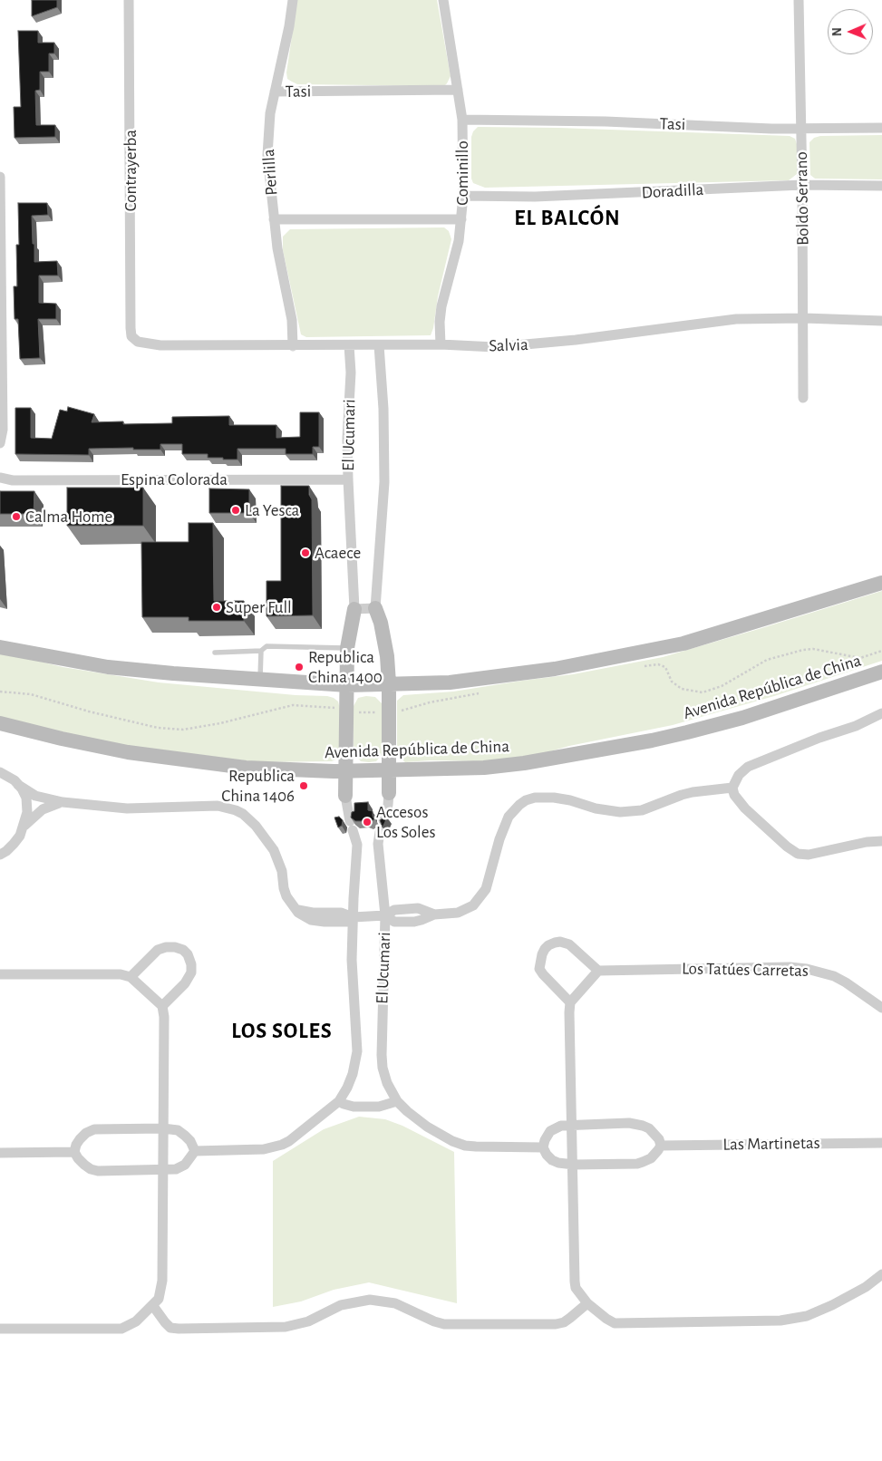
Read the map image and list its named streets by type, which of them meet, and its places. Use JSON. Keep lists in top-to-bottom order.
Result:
{
  "streets": {
    "main road": ["Avenida República de China"],
    "street": [
      "Tasi",
      "Contrayerba",
      "Perlilla",
      "Cominillo",
      "Doradilla",
      "Boldo Serrano",
      "Salvia",
      "El Ucumari",
      "Espina Colorada",
      "Los Tatúes Carretas",
      "Las Martinetas"
    ]
  },
  "crossings": [
    ["Tasi", "Perlilla"],
    ["Tasi", "Cominillo"],
    ["Tasi", "Boldo Serrano"],
    ["Contrayerba", "Salvia"],
    ["Perlilla", "Salvia"],
    ["Cominillo", "Doradilla"],
    ["Cominillo", "Salvia"],
    ["Doradilla", "Boldo Serrano"],
    ["Boldo Serrano", "Salvia"],
    ["Salvia", "El Ucumari"],
    ["El Ucumari", "Espina Colorada"]
  ],
  "districts": ["EL BALCÓN", "LOS SOLES"],
  "places": [
    "La Yesca",
    "Calma Home",
    "Acaece",
    "Super Full",
    "Republica China 1400",
    "Republica China 1406",
    "Accesos Los Soles"
  ],
  "north": "left"
}
